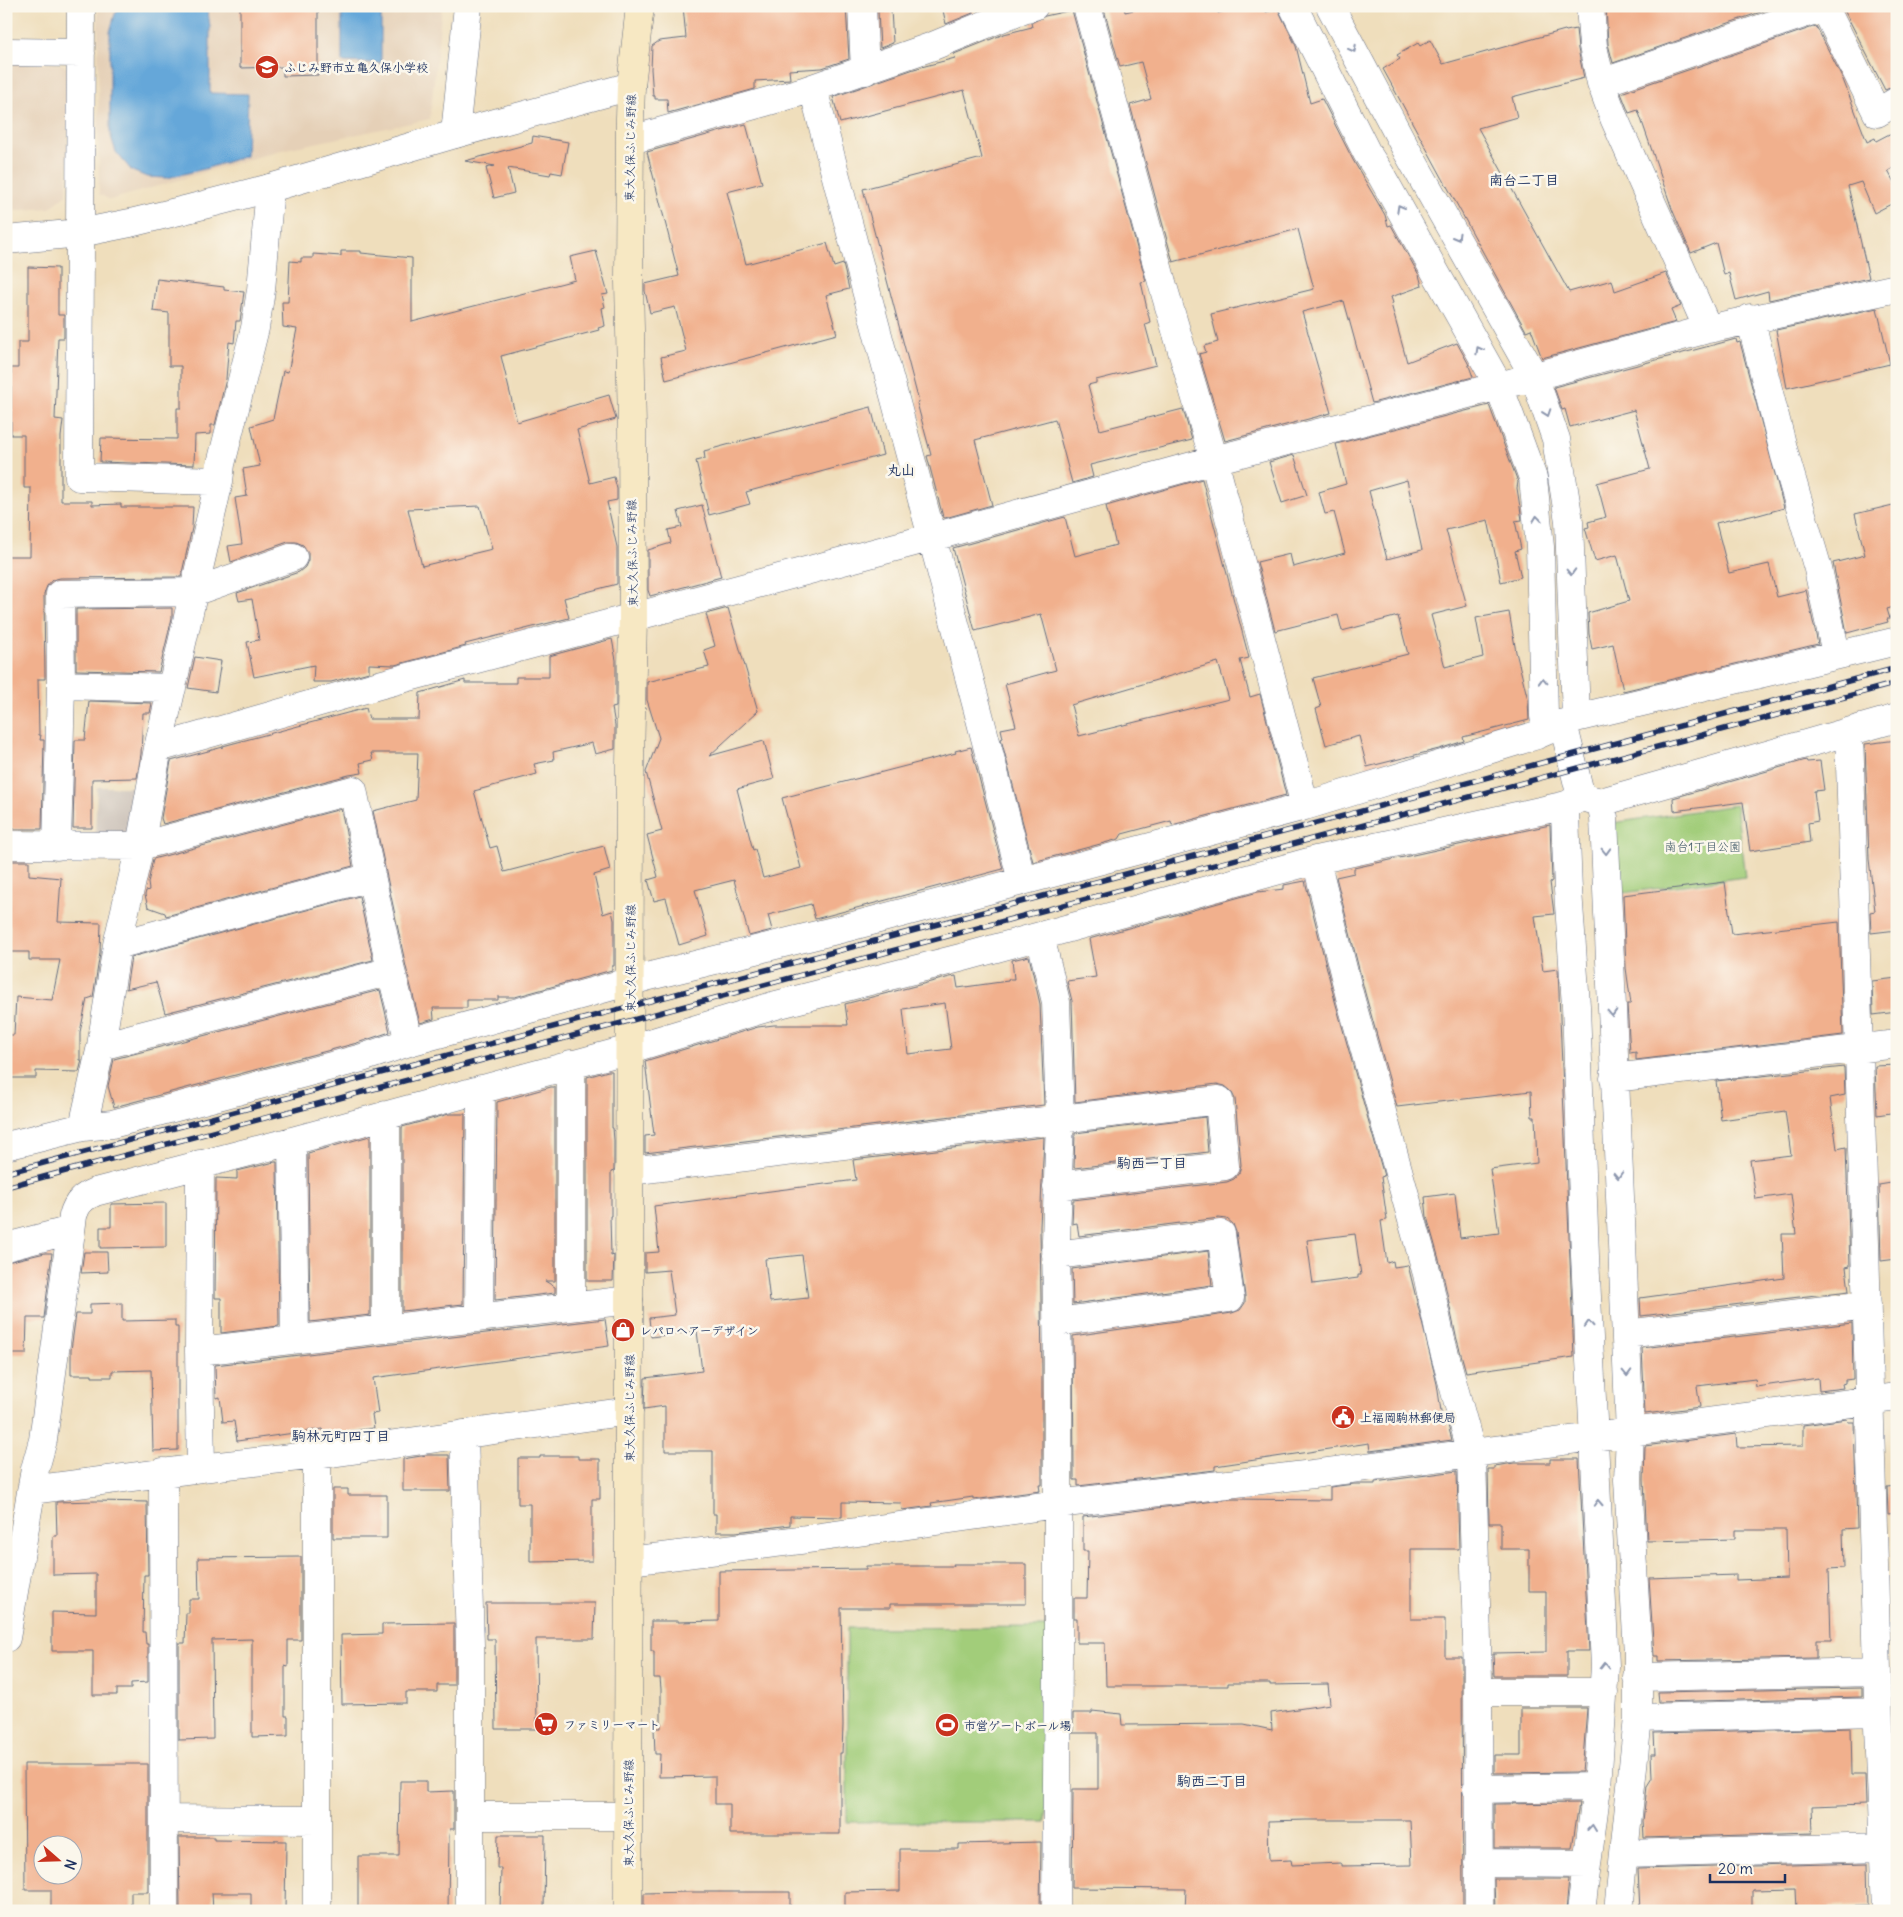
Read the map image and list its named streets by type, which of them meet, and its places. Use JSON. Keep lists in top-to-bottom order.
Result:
{
  "streets": {
    "main road": ["東大久保ふじみ野線"]
  },
  "districts": [
    "南台二丁目",
    "丸山",
    "駒西一丁目",
    "駒林元町四丁目",
    "駒西二丁目"
  ],
  "parks": ["南台1丁目公園"],
  "places": {
    "school or university": ["ふじみ野市立亀久保小学校"],
    "shop": ["レパロヘアーデザイン"],
    "public building": ["上福岡駒林郵便局"],
    "supermarket": ["ファミリーマート"],
    "sports": ["市営ゲートボール場"]
  },
  "scale_bar": "20 m",
  "north": "right"
}
